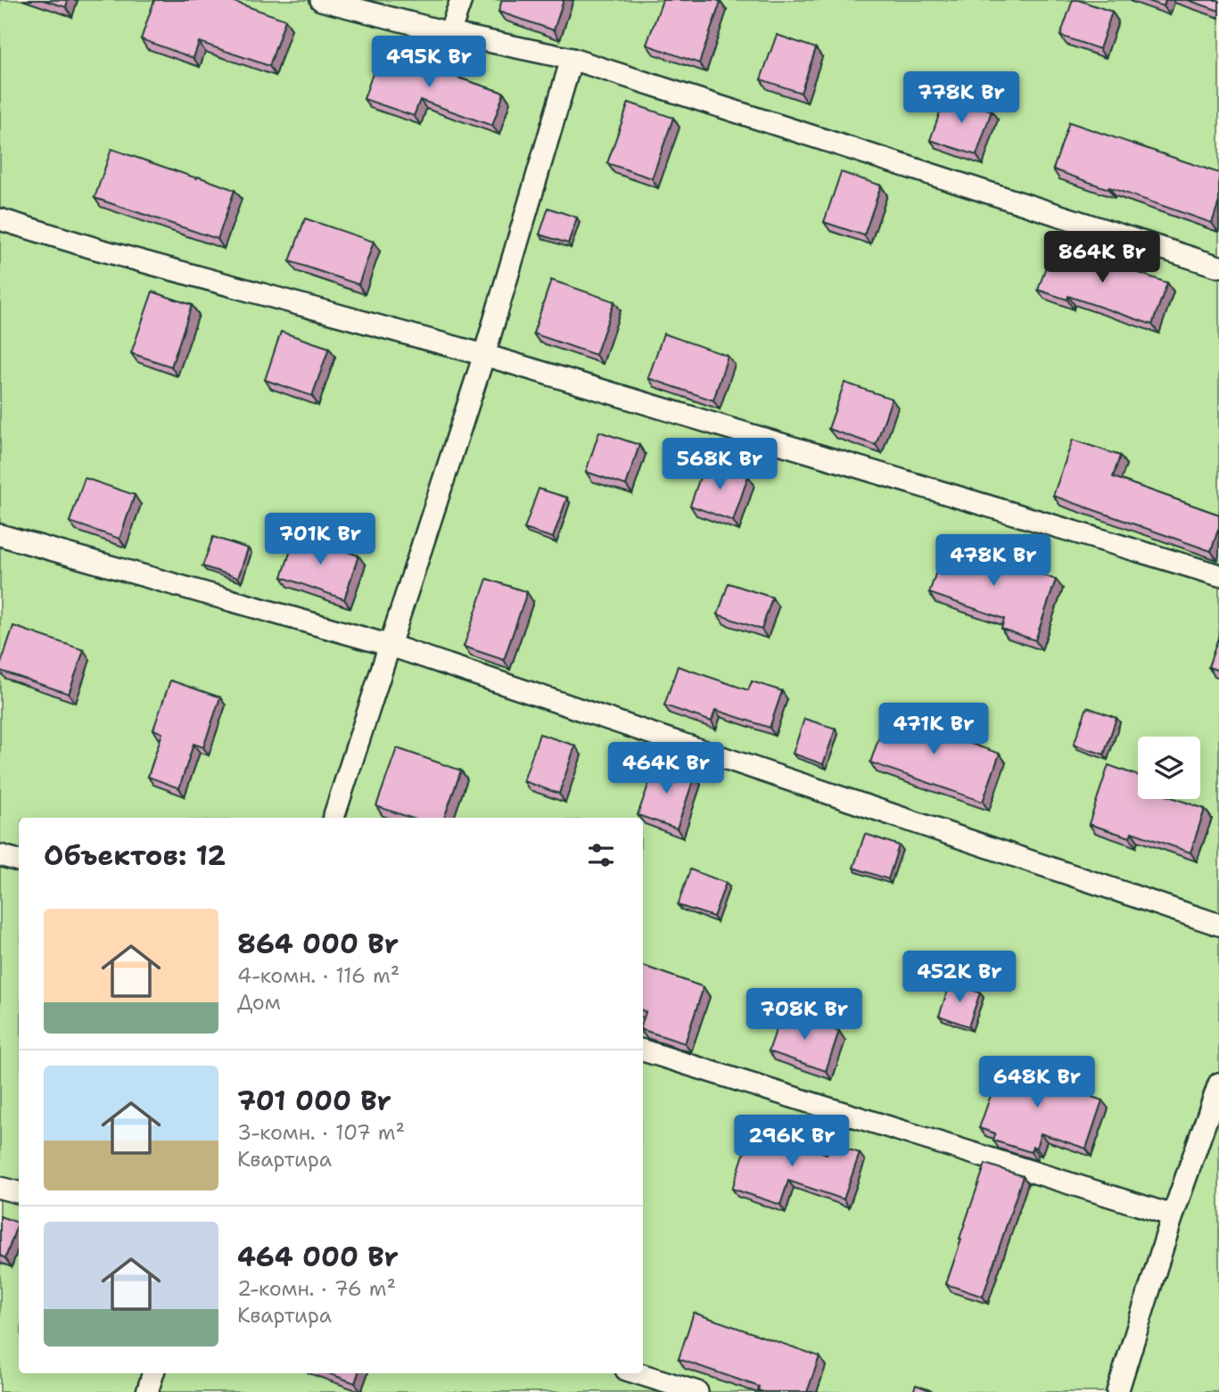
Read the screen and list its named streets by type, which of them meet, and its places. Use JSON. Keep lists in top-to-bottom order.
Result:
{
  "page": {
    "price": [
      "495K Br",
      "778K Br",
      "864K Br",
      "568K Br",
      "701K Br",
      "478K Br",
      "471K Br",
      "464K Br",
      "452K Br",
      "708K Br",
      "648K Br",
      "296K Br"
    ],
    "heading": "Объектов: 12",
    "list": [
      {
        "name": "864 000 Br",
        "note": "4-комн. · 116 m² · Дом"
      },
      {
        "name": "701 000 Br",
        "note": "3-комн. · 107 m² · Квартира"
      },
      {
        "name": "464 000 Br",
        "note": "2-комн. · 76 m² · Квартира"
      }
    ]
  }
}
